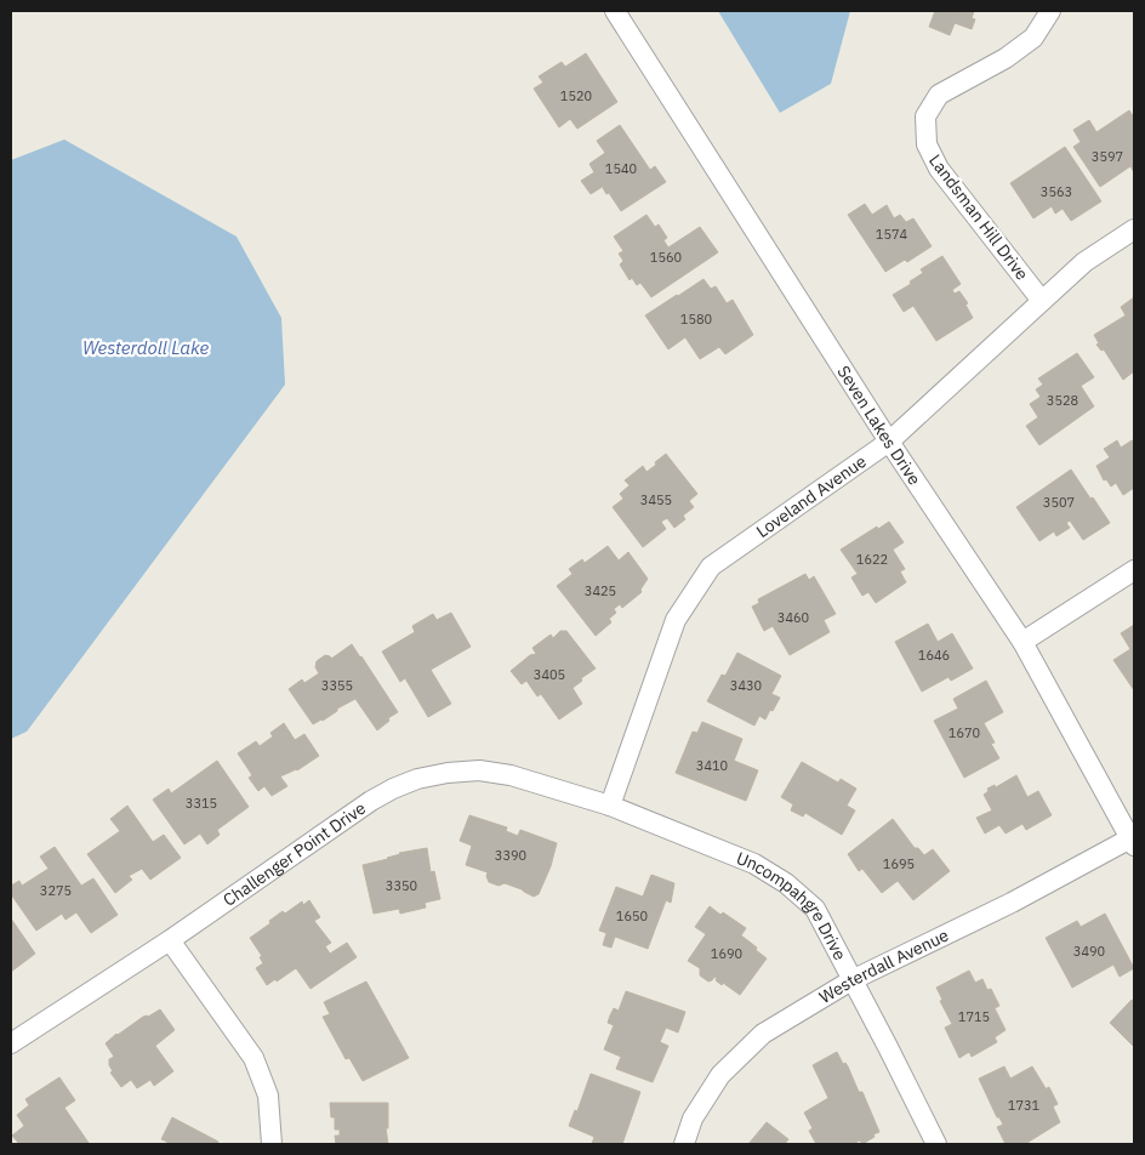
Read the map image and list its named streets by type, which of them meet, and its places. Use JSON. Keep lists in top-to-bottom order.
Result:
{
  "streets": {
    "street": [
      "Landsman Hill Drive",
      "Seven Lakes Drive",
      "Loveland Avenue",
      "Challenger Point Drive",
      "Uncompahgre Drive",
      "Westerdall Avenue"
    ]
  },
  "crossings": [
    ["Landsman Hill Drive", "Loveland Avenue"],
    ["Seven Lakes Drive", "Loveland Avenue"],
    ["Seven Lakes Drive", "Westerdall Avenue"],
    ["Loveland Avenue", "Challenger Point Drive"],
    ["Loveland Avenue", "Uncompahgre Drive"],
    ["Challenger Point Drive", "Uncompahgre Drive"],
    ["Uncompahgre Drive", "Westerdall Avenue"]
  ],
  "water": ["Westerdoll Lake"],
  "house_numbers": [
    "1520",
    "3597",
    "1540",
    "3563",
    "1574",
    "1560",
    "1580",
    "3528",
    "3455",
    "3507",
    "1622",
    "3425",
    "3460",
    "1646",
    "3405",
    "3355",
    "3430",
    "1670",
    "3410",
    "3315",
    "3390",
    "1695",
    "3350",
    "3275",
    "1650",
    "3490",
    "1690",
    "1715",
    "1731"
  ]
}
